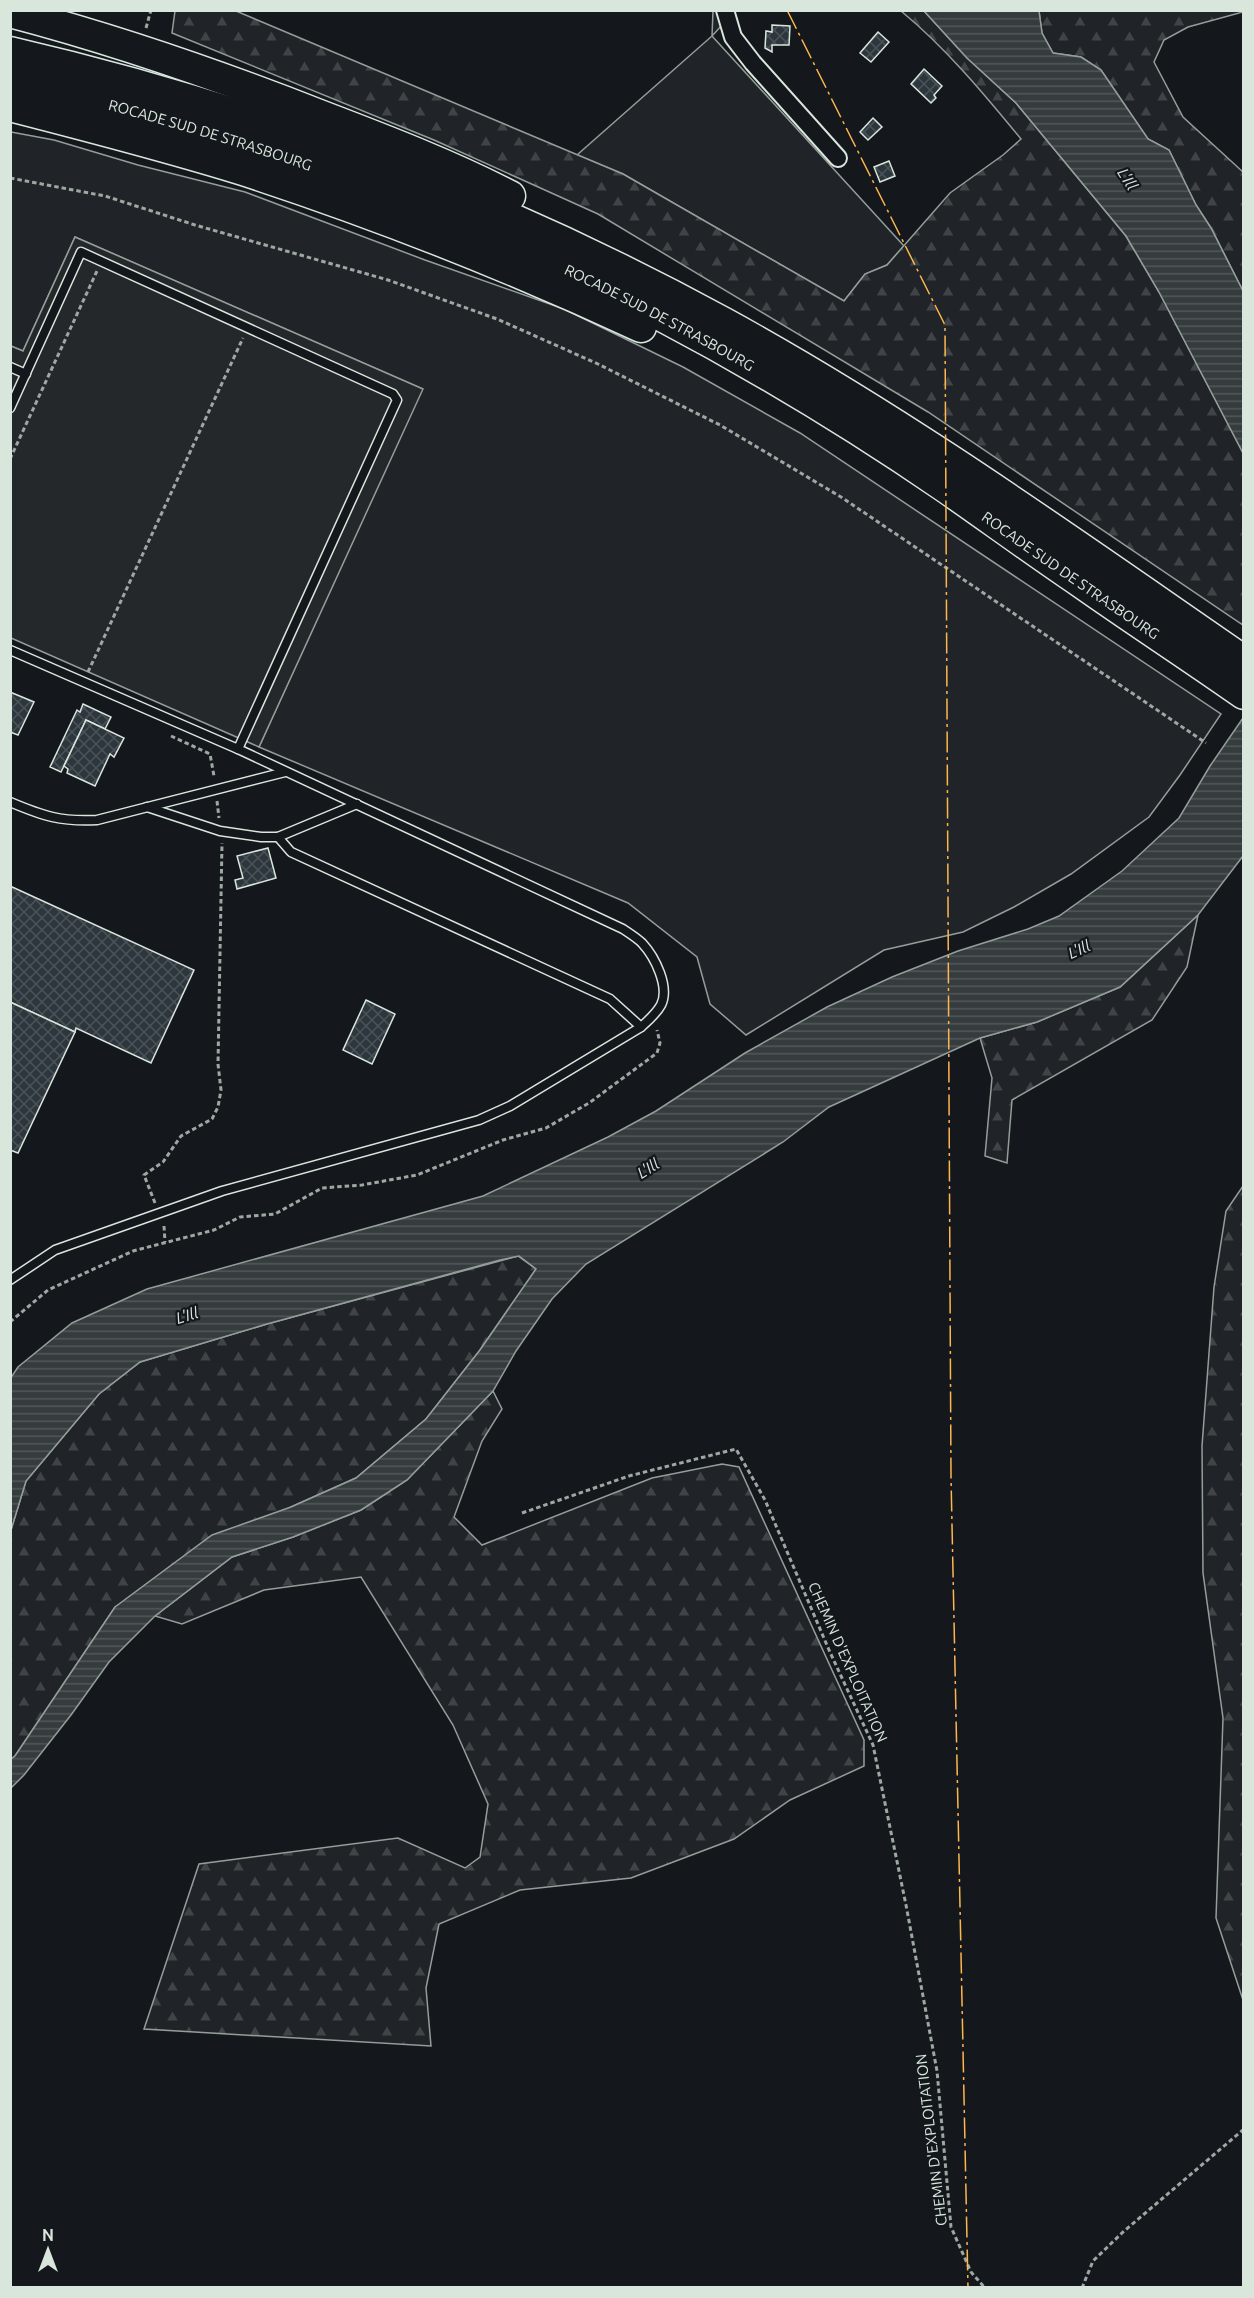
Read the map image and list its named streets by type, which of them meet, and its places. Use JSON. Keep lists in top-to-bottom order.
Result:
{
  "streets": {
    "highway": ["ROCADE SUD DE STRASBOURG"],
    "path": ["CHEMIN D'EXPLOITATION"]
  },
  "water": ["L'Ill"],
  "north": "top"
}
